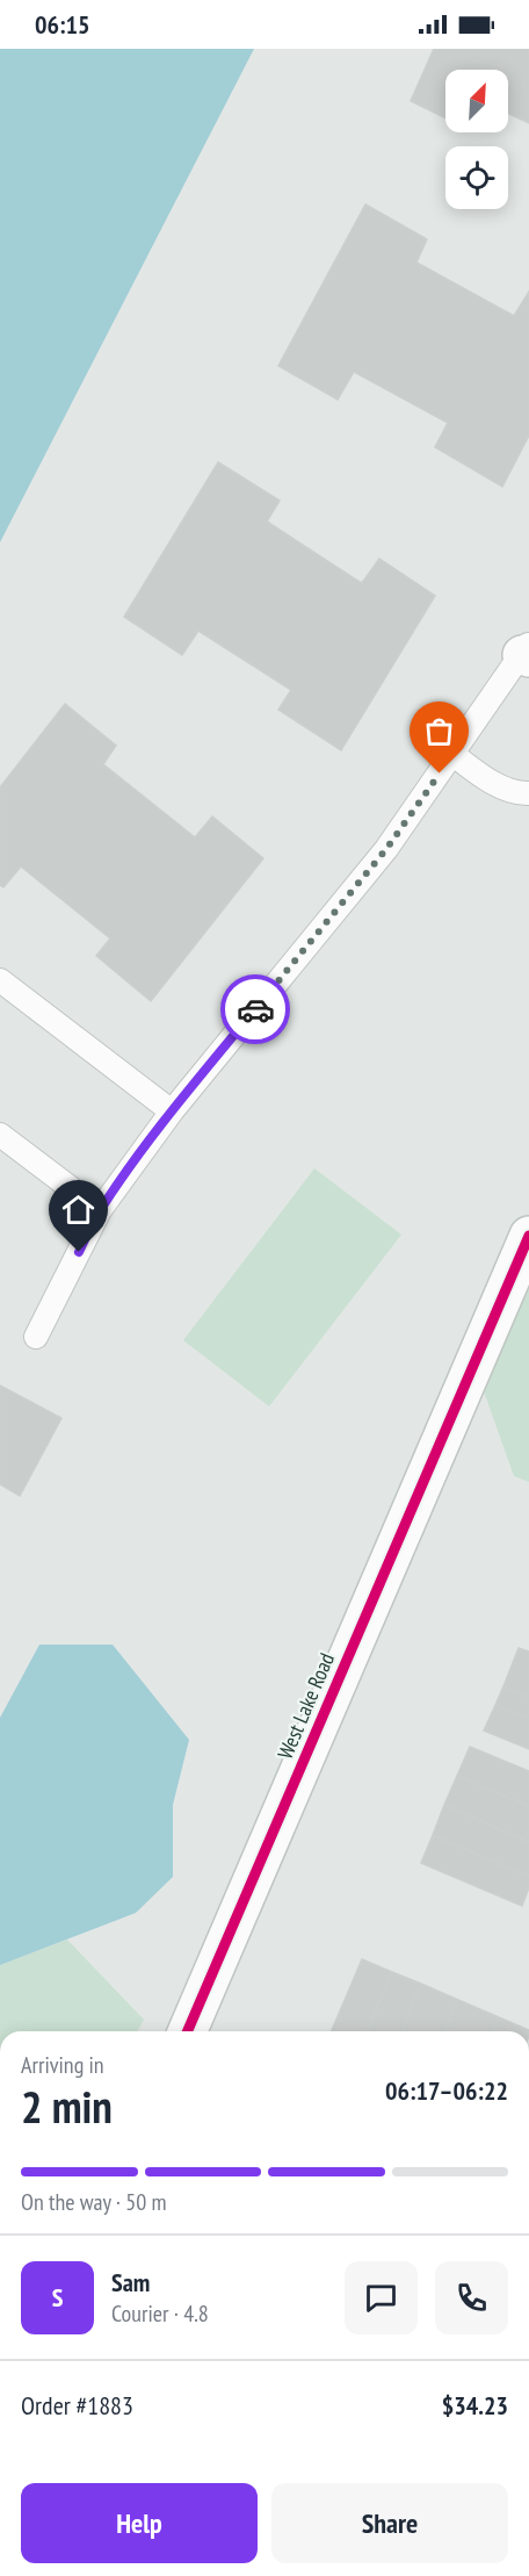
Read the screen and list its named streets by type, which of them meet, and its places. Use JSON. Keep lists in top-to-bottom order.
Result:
{
  "streets": {
    "street": ["West Lake Road"]
  },
  "north": "top right",
  "page": {
    "status": "06:15",
    "heading": ["2 min", "Arriving in", "06:17–06:22"],
    "panel": [
      "Sam",
      "Courier · 4.8",
      "Order #1883",
      "$34.23"
    ],
    "bar": "On the way · 50 m",
    "round": "S",
    "buttons": ["Help", "Share"]
  }
}
